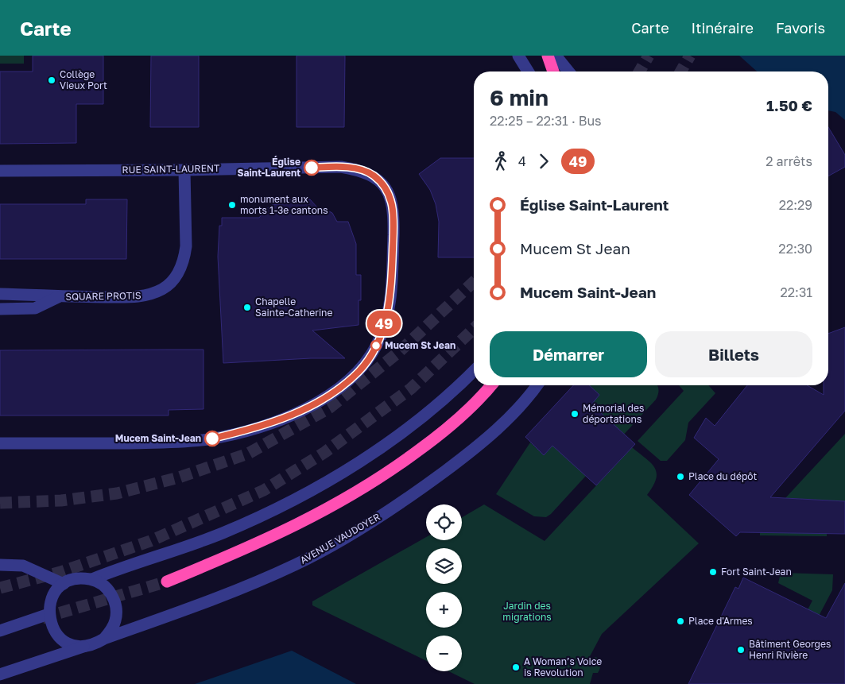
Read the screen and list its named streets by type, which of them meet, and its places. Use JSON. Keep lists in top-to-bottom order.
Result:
{
  "streets": {
    "street": ["RUE SAINT-LAURENT", "SQUARE PROTIS", "AVENUE VAUDOYER"]
  },
  "crossings": [
    ["RUE SAINT-LAURENT", "SQUARE PROTIS"]
  ],
  "parks": ["Jardin des migrations"],
  "places": [
    "Collège Vieux Port",
    "Église Saint-Laurent",
    "monument aux morts 1-3e cantons",
    "Chapelle Sainte-Catherine",
    "Mucem St Jean",
    "Mémorial des déportations",
    "Mucem Saint-Jean",
    "Place du dépôt",
    "Fort Saint-Jean",
    "Place d'Armes",
    "Bâtiment Georges Henri Rivière",
    "A Woman’s Voice is Revolution"
  ],
  "lines": ["bus line 49"],
  "page": {
    "header": "Carte",
    "nav": ["Carte", "Itinéraire", "Favoris"],
    "on_map": "49",
    "heading": ["6 min", "22:25 – 22:31 · Bus", "1.50 €"],
    "legs": ["4", "49", "2 arrêts"],
    "list": [
      {
        "name": "Église Saint-Laurent",
        "value": "22:29"
      },
      {
        "name": "Mucem St Jean",
        "value": "22:30"
      },
      {
        "name": "Mucem Saint-Jean",
        "value": "22:31"
      }
    ],
    "buttons": ["Démarrer", "Billets"],
    "map_buttons": ["+", "−"]
  }
}
